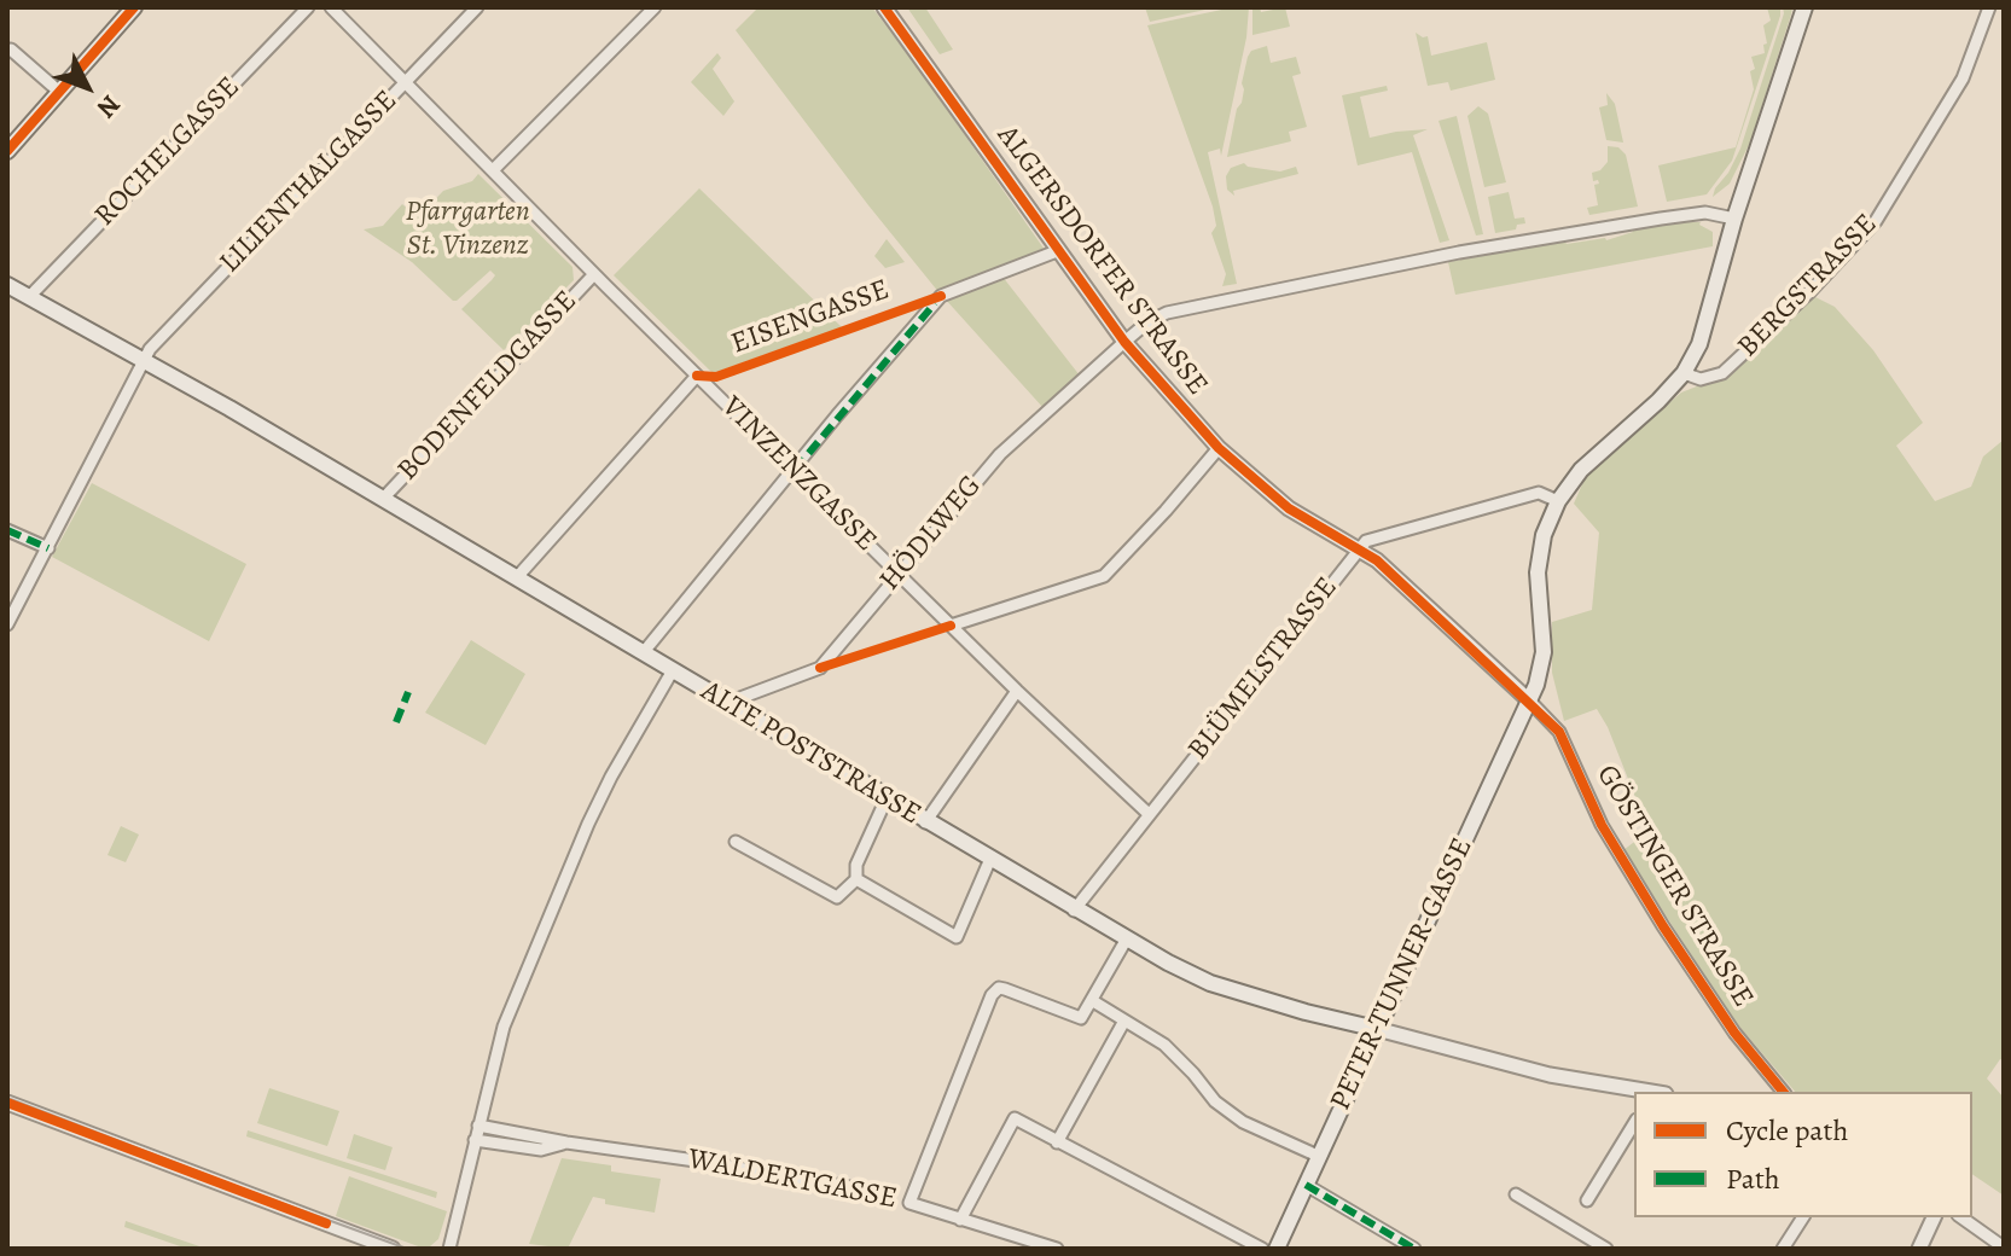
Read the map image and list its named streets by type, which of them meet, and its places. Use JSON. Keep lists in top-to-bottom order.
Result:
{
  "streets": {
    "main road": ["ALTE POSTSTRASSE", "PETER-TUNNER-GASSE"],
    "street": [
      "ROCHELGASSE",
      "LILIENTHALGASSE",
      "ALGERSDORFER STRASSE",
      "BERGSTRASSE",
      "BODENFELDGASSE",
      "VINZENZGASSE",
      "HÖDLWEG",
      "BLÜMELSTRASSE",
      "GÖSTINGER STRASSE",
      "WALDERTGASSE"
    ],
    "cycle path": ["EISENGASSE"]
  },
  "crossings": [
    ["ROCHELGASSE", "ALTE POSTSTRASSE"],
    ["LILIENTHALGASSE", "VINZENZGASSE"],
    ["LILIENTHALGASSE", "ALTE POSTSTRASSE"],
    ["ALGERSDORFER STRASSE", "HÖDLWEG"],
    ["ALGERSDORFER STRASSE", "BLÜMELSTRASSE"],
    ["ALGERSDORFER STRASSE", "GÖSTINGER STRASSE"],
    ["ALGERSDORFER STRASSE", "PETER-TUNNER-GASSE"],
    ["BODENFELDGASSE", "VINZENZGASSE"],
    ["BODENFELDGASSE", "ALTE POSTSTRASSE"],
    ["VINZENZGASSE", "HÖDLWEG"],
    ["VINZENZGASSE", "BLÜMELSTRASSE"],
    ["HÖDLWEG", "ALTE POSTSTRASSE"],
    ["BLÜMELSTRASSE", "ALTE POSTSTRASSE"],
    ["ALTE POSTSTRASSE", "PETER-TUNNER-GASSE"],
    ["GÖSTINGER STRASSE", "PETER-TUNNER-GASSE"]
  ],
  "parks": ["Pfarrgarten St. Vinzenz"],
  "legend": ["Cycle path", "Path"],
  "north": "bottom right"
}
